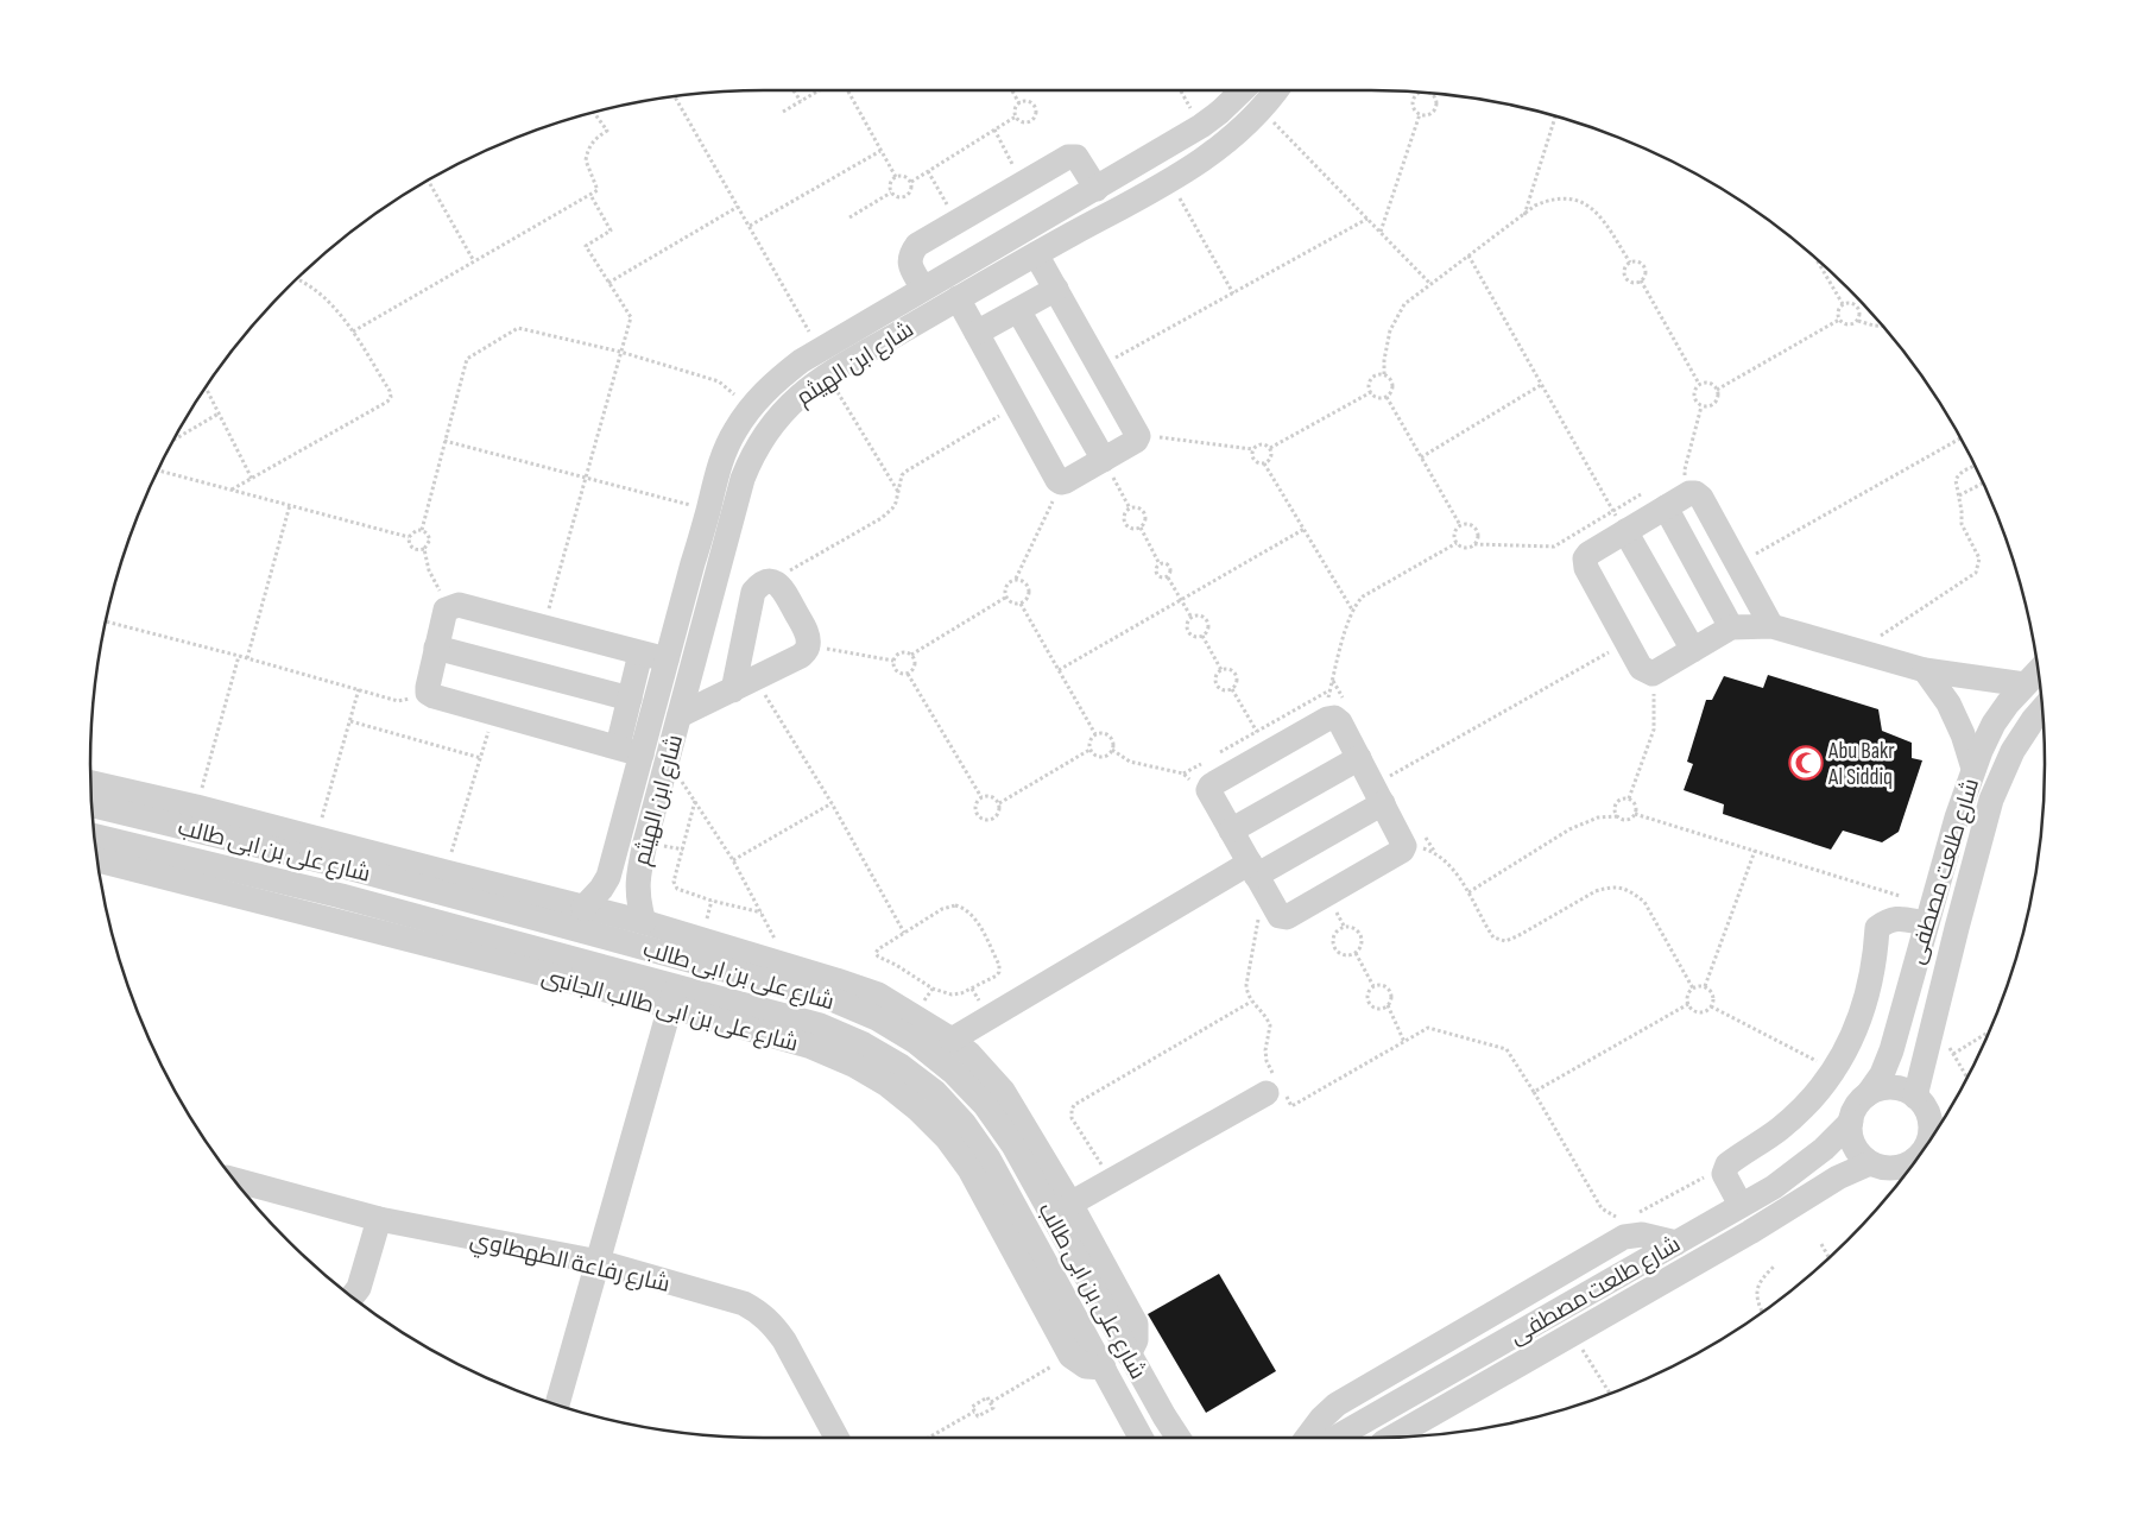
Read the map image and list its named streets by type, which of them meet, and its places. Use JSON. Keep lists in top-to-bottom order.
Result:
{
  "streets": {
    "street": [
      "شارع ابن الهيثم",
      "شارع على بن ابى طالب",
      "شارع طلعت مصطفى",
      "شارع على بن ابى طالب الجانبى",
      "شارع رفاعة الطهطاوي"
    ]
  },
  "crossings": [
    ["شارع على بن ابى طالب", "شارع على بن ابى طالب الجانبى"]
  ],
  "places": {
    "mosque": ["Abu Bakr Al Siddiq"]
  }
}
